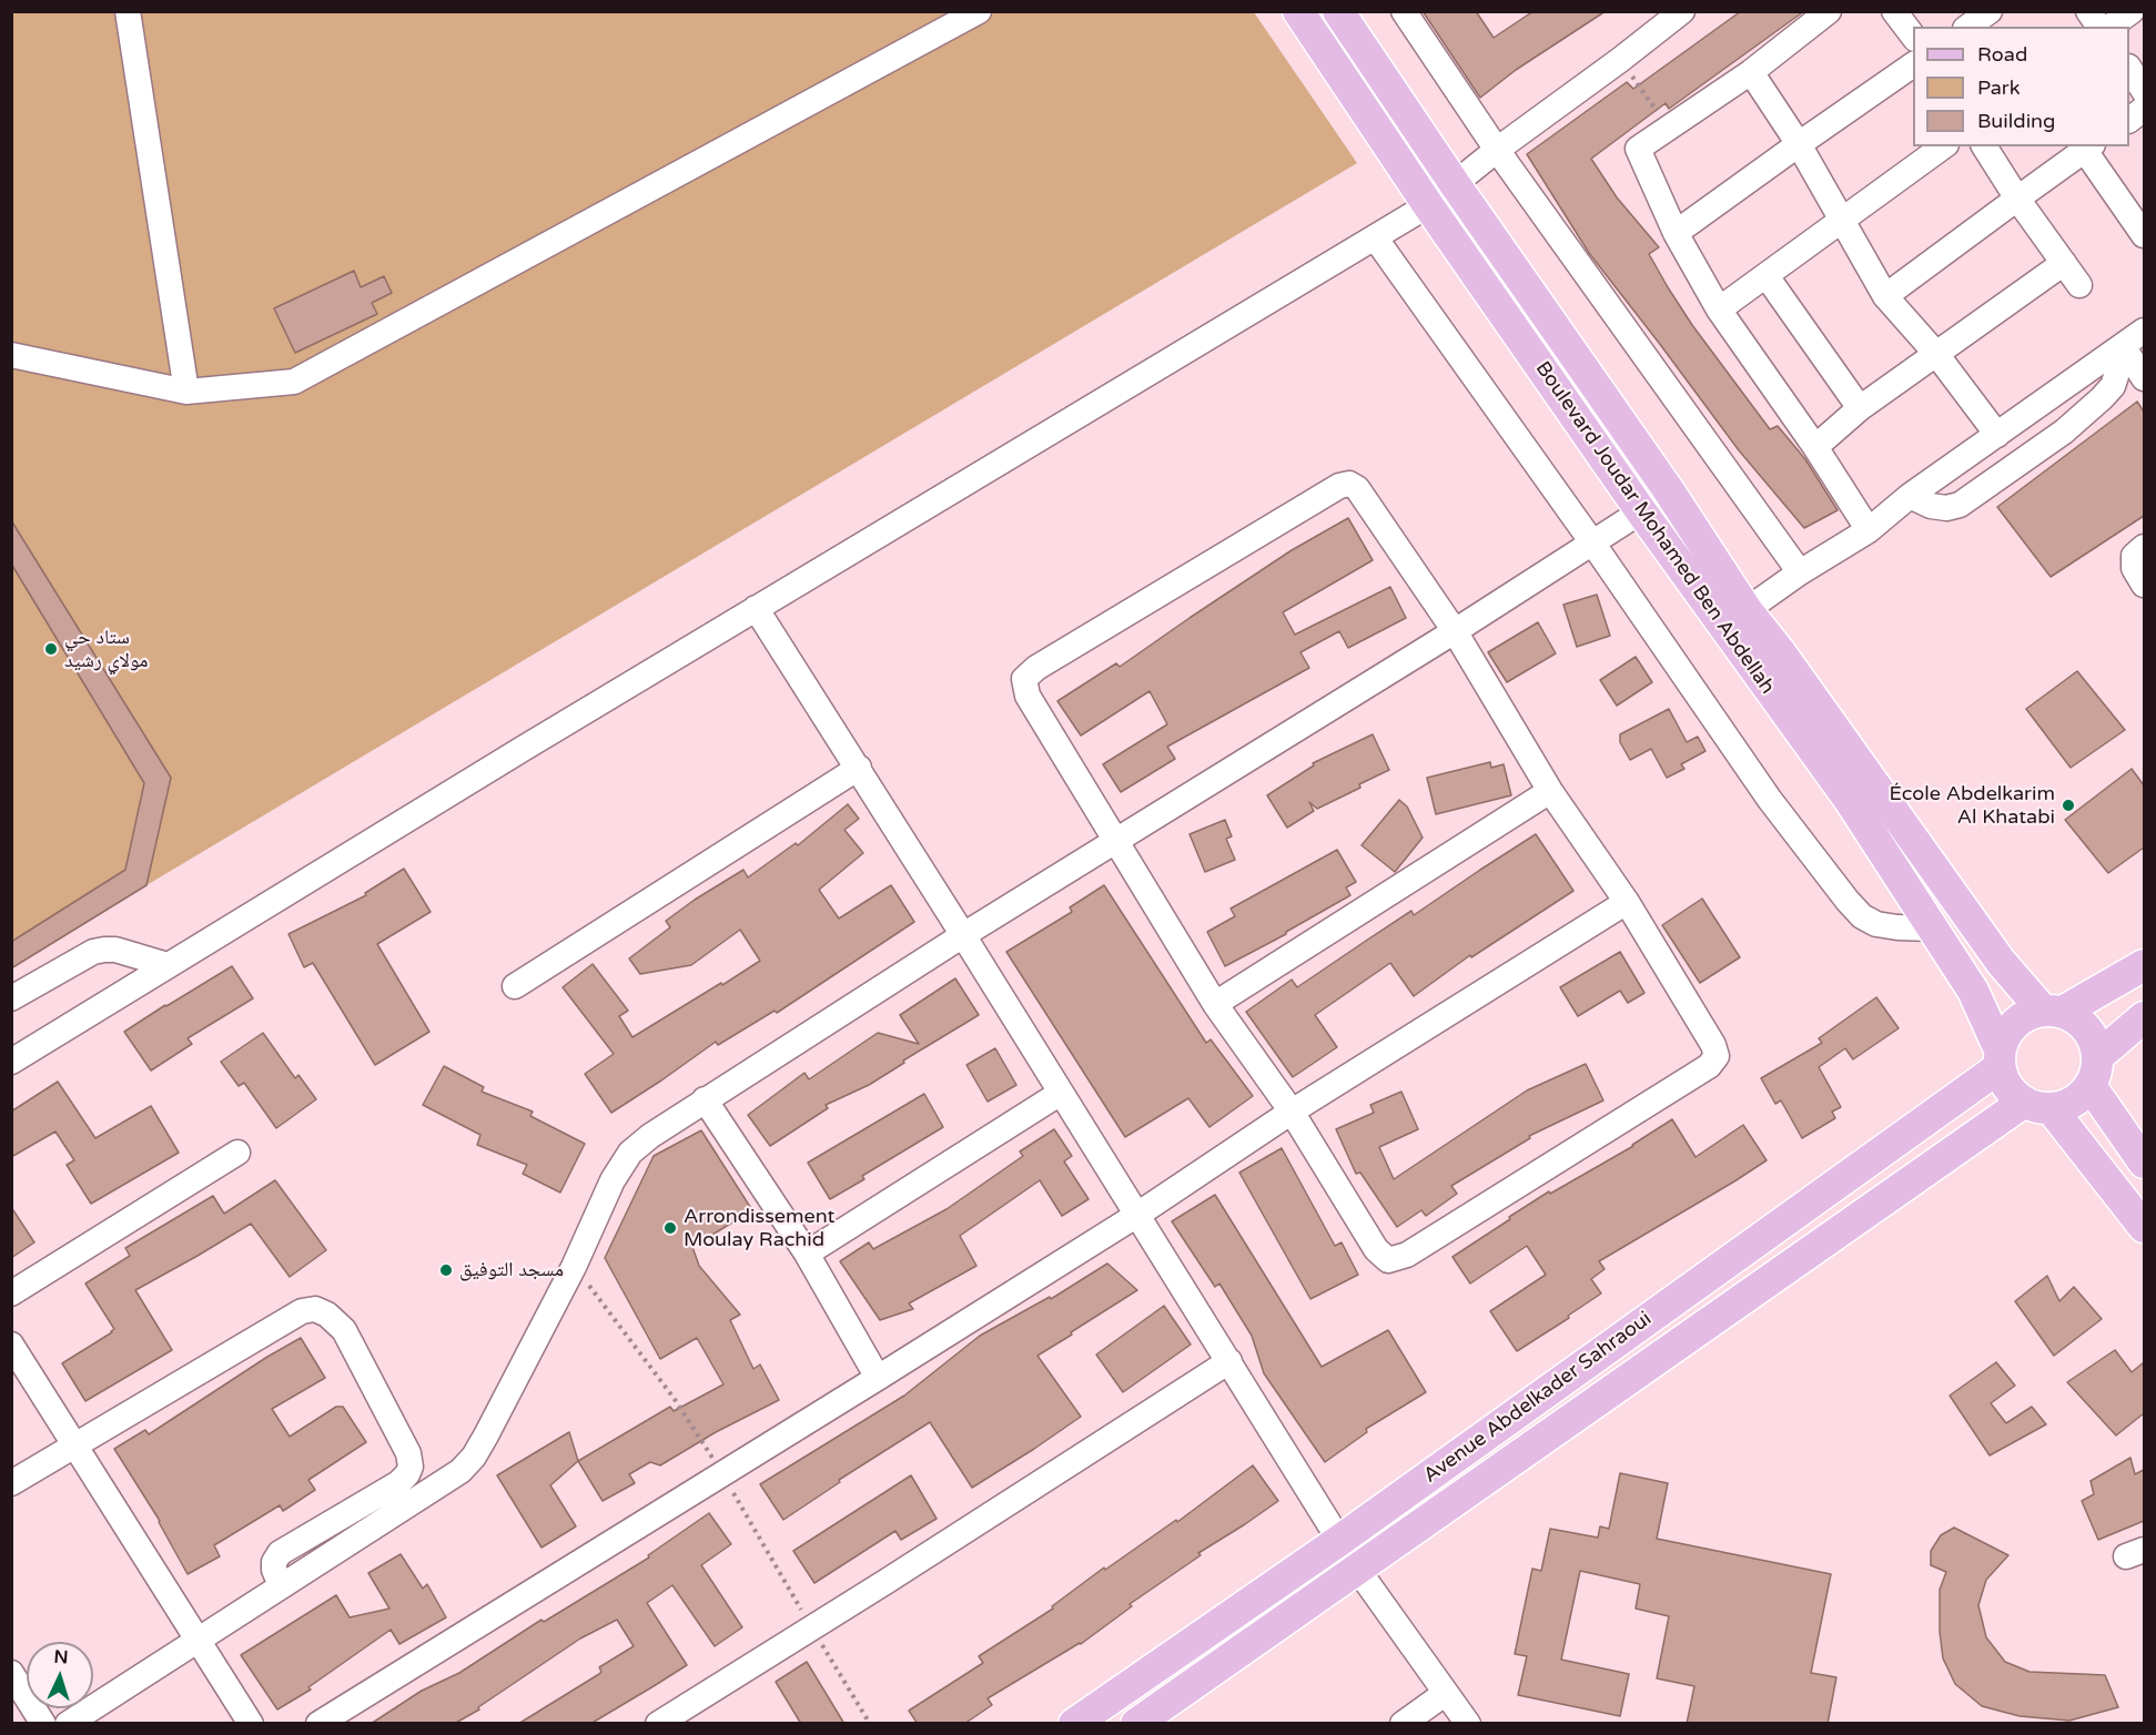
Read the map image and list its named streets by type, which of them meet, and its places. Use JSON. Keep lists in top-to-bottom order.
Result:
{
  "streets": {
    "main road": ["Boulevard Joudar Mohamed Ben Abdellah", "Avenue Abdelkader Sahraoui"]
  },
  "crossings": [
    ["Boulevard Joudar Mohamed Ben Abdellah", "Avenue Abdelkader Sahraoui"]
  ],
  "places": [
    "ستاد حي مولاي رشيد",
    "École Abdelkarim Al Khatabi",
    "Arrondissement Moulay Rachid",
    "مسجد التوفيق"
  ],
  "legend": ["Road", "Park", "Building"],
  "north": "top"
}
